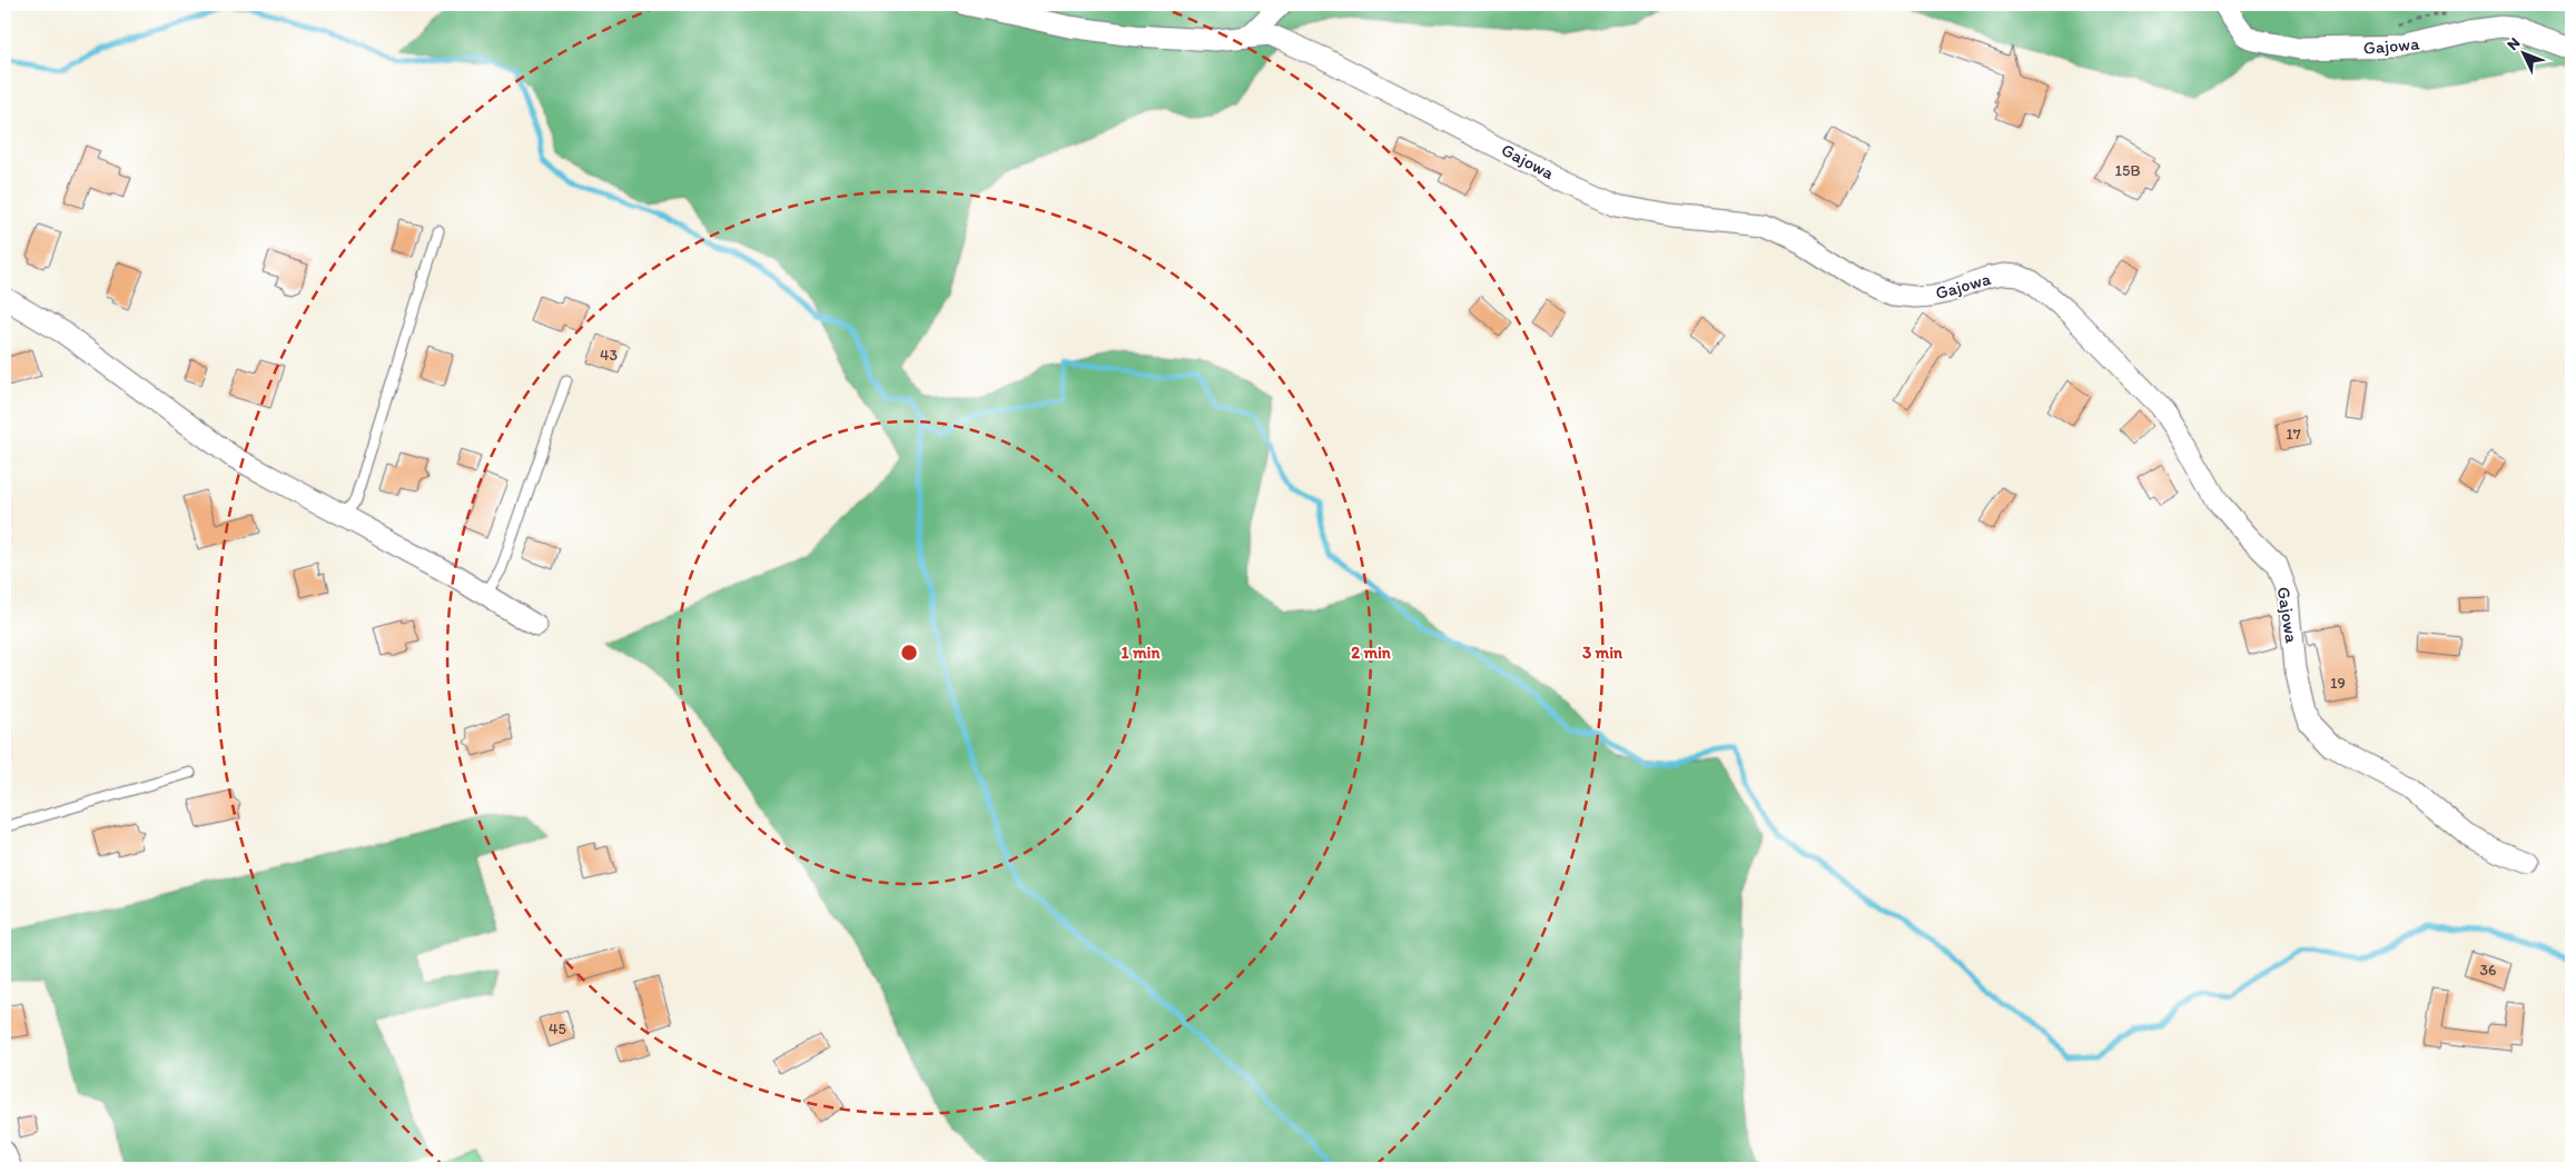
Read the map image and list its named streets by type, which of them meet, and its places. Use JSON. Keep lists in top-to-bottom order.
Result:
{
  "streets": {
    "street": ["Gajowa"]
  },
  "house_numbers": [
    "15B",
    "43",
    "17",
    "19",
    "36",
    "45"
  ],
  "north": "top left",
  "rings": ["1 min", "2 min", "3 min"]
}
